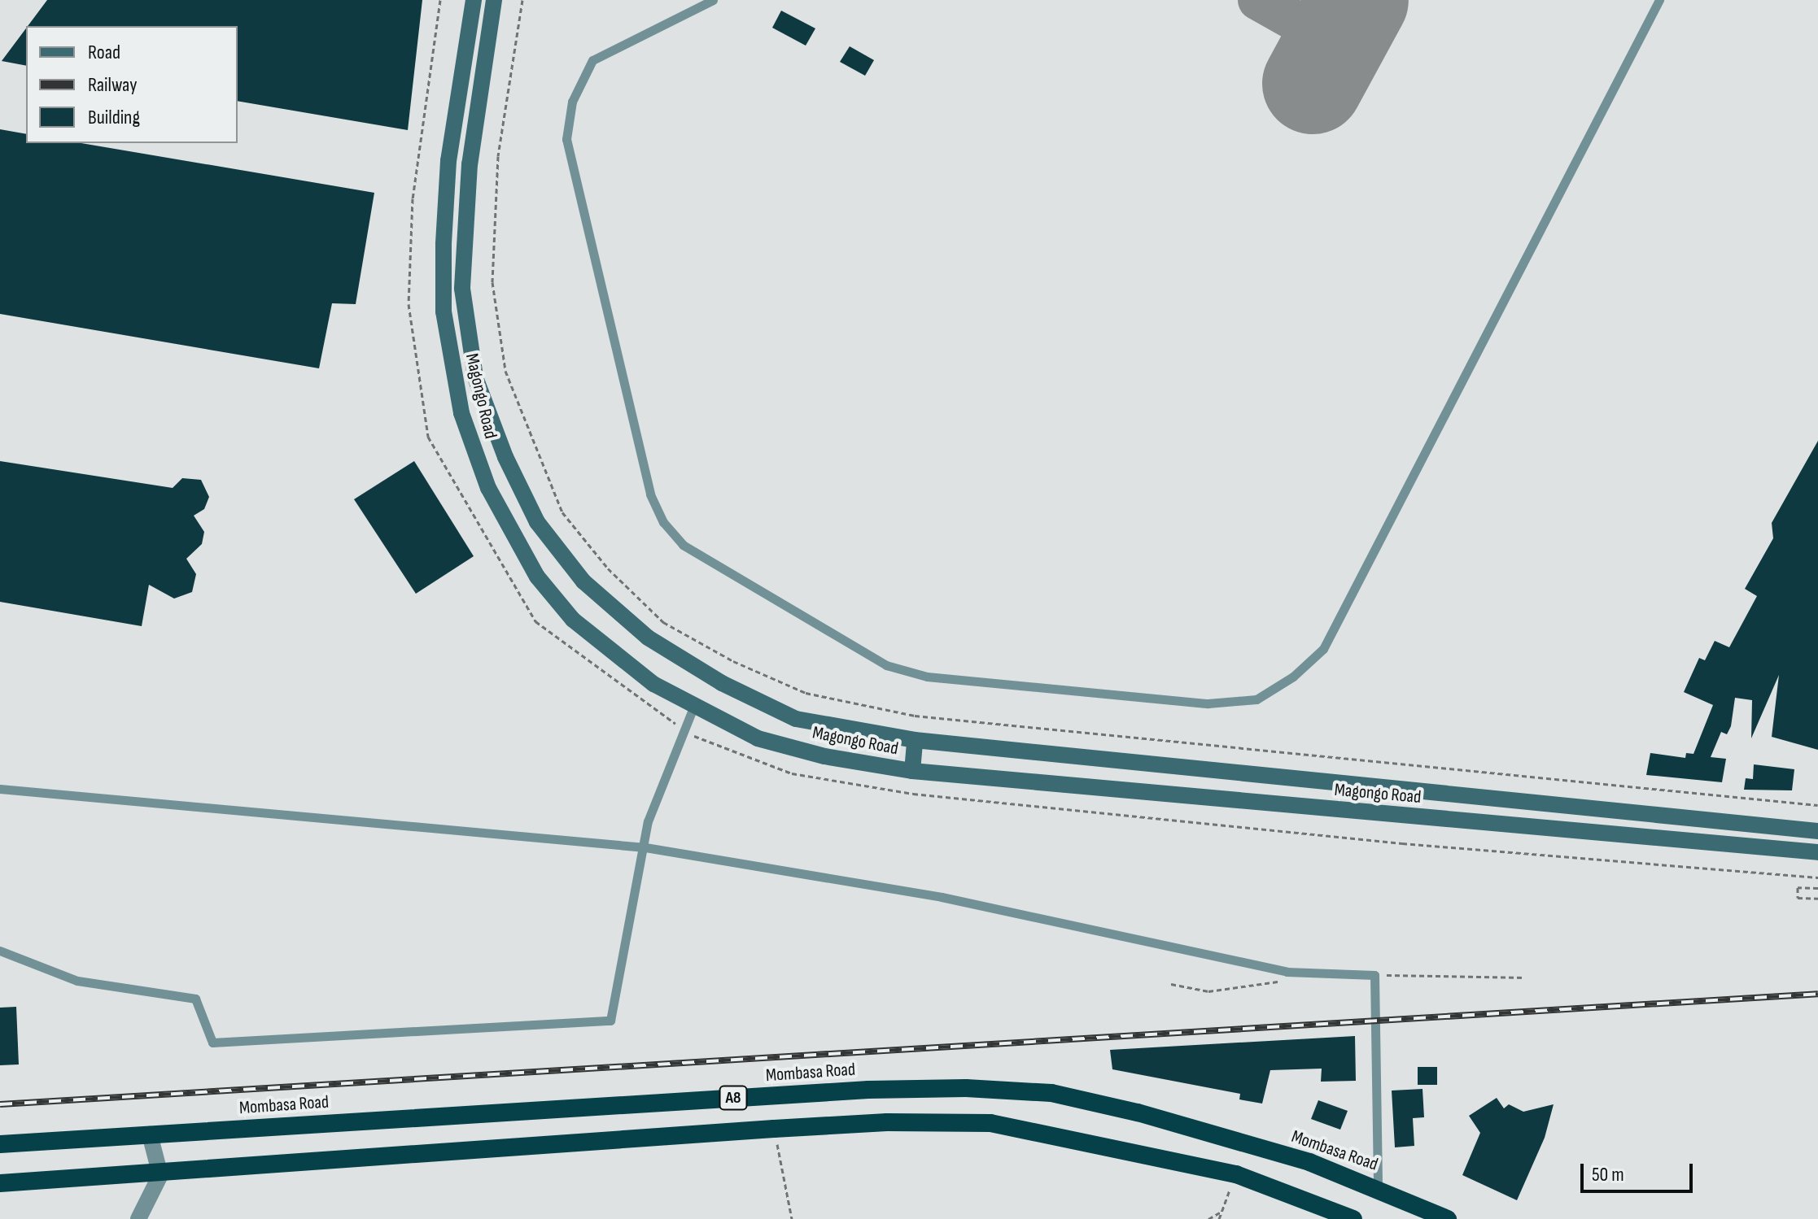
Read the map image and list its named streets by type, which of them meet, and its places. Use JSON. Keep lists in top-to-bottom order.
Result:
{
  "streets": {
    "highway": ["Mombasa Road", "A8"],
    "main road": ["Magongo Road"]
  },
  "legend": ["Road", "Railway", "Building"],
  "scale_bar": "50 m"
}
